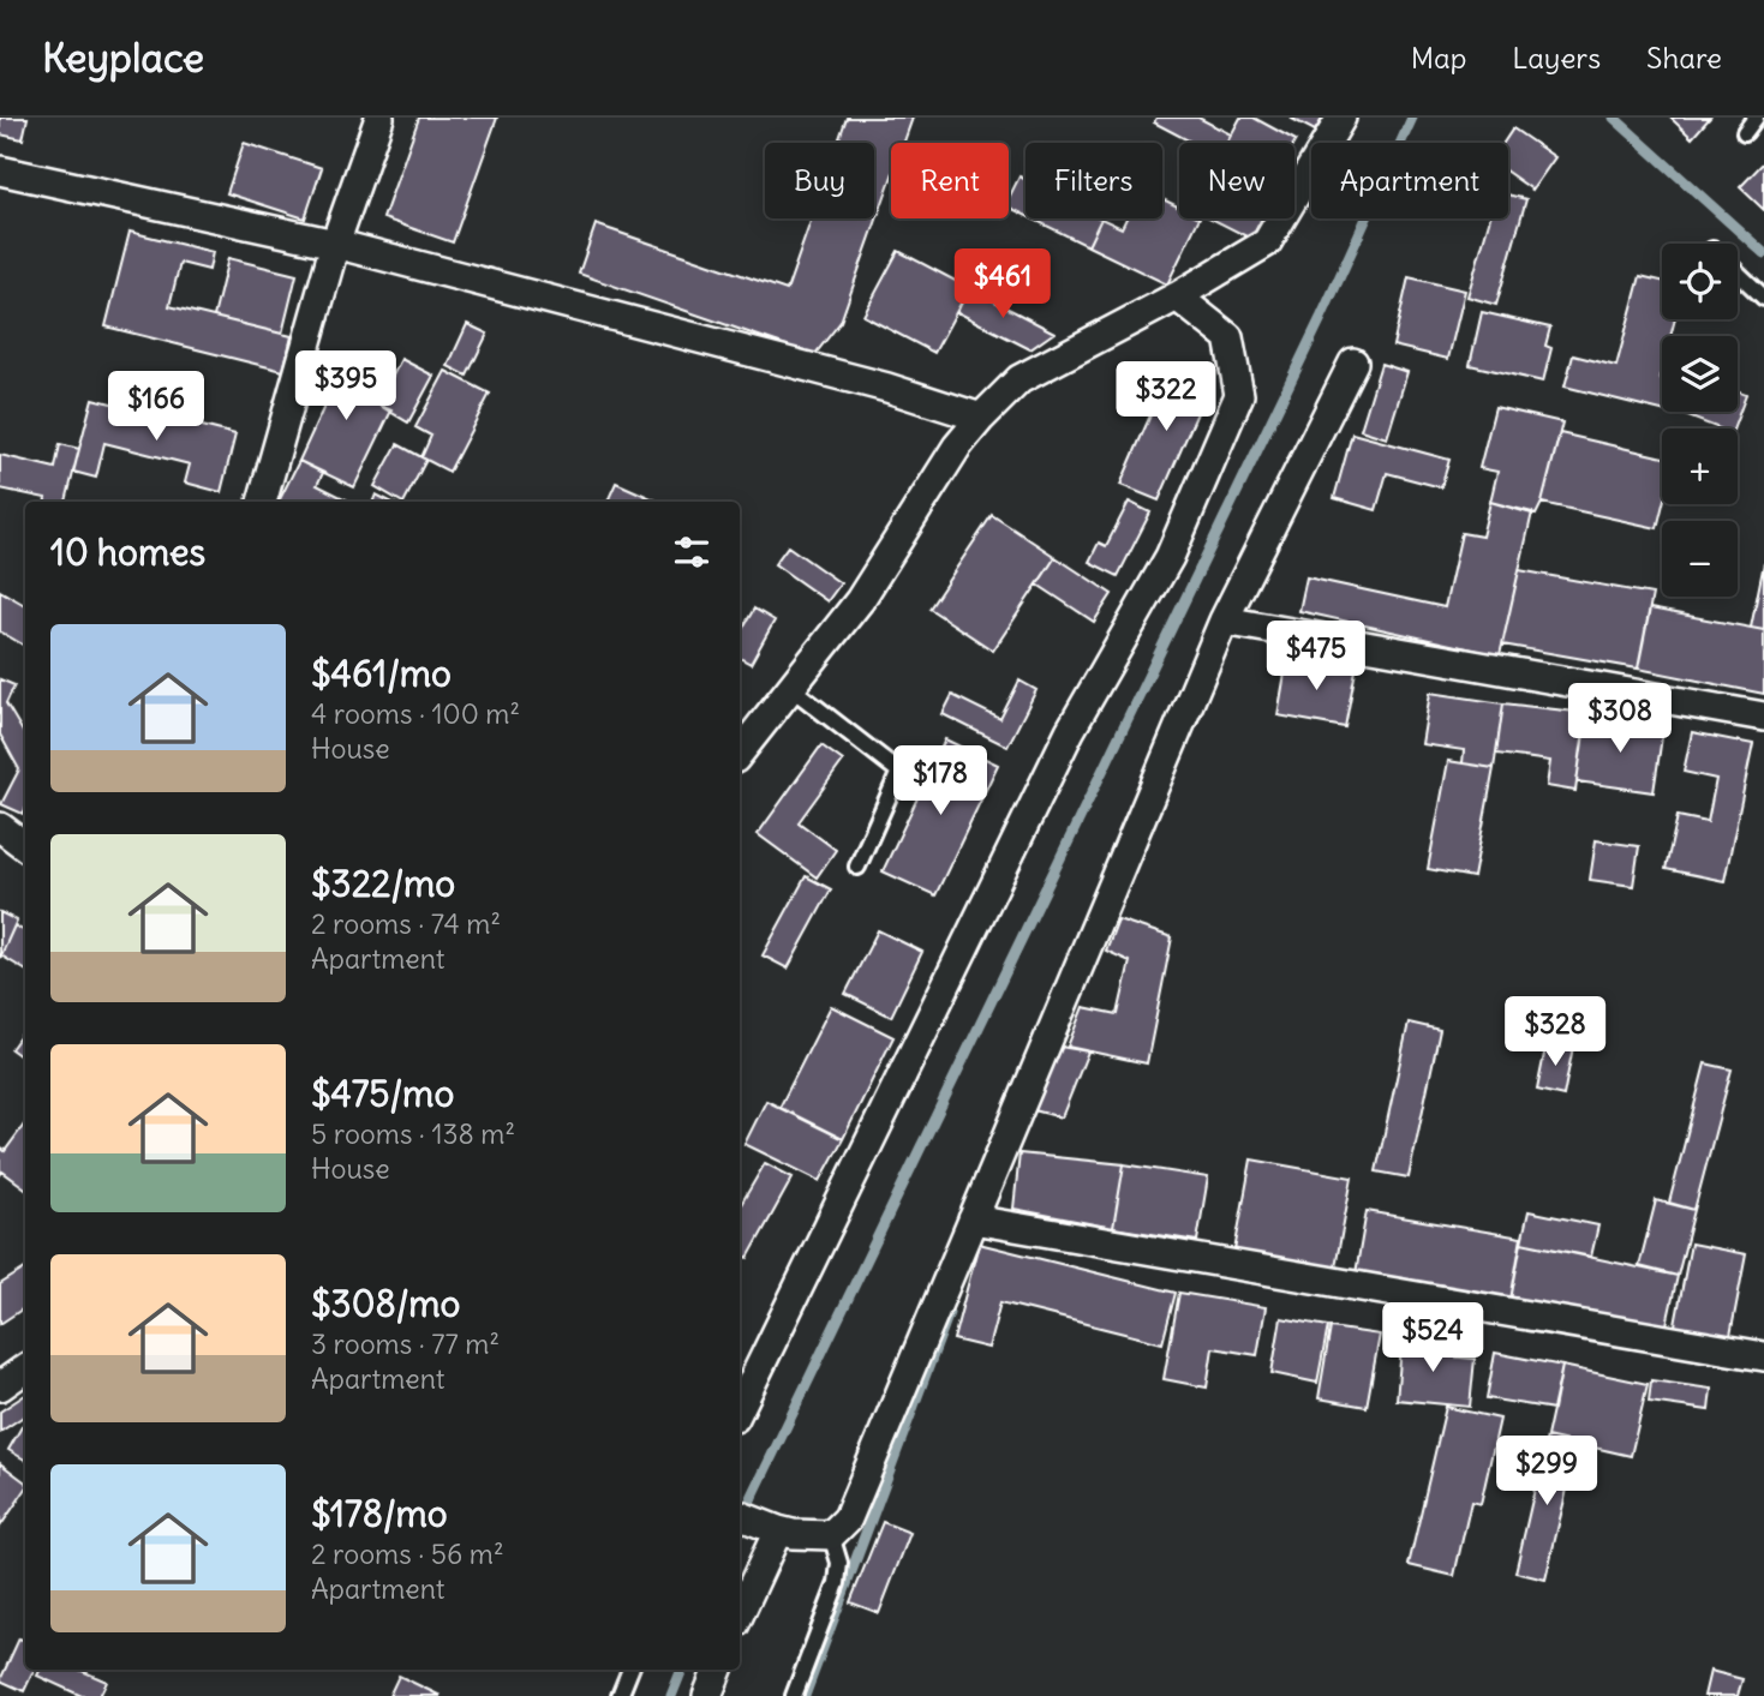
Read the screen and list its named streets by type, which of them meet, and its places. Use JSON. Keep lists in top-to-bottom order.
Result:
{
  "page": {
    "header": "Keyplace",
    "nav": ["Map", "Layers", "Share"],
    "chip": [
      "Buy",
      "Rent",
      "Filters",
      "New",
      "Apartment"
    ],
    "map_buttons": ["+", "−"],
    "price": [
      "$461",
      "$395",
      "$322",
      "$166",
      "$475",
      "$308",
      "$178",
      "$328",
      "$524",
      "$299"
    ],
    "heading": "10 homes",
    "list": [
      {
        "name": "$461/mo",
        "note": "4 rooms · 100 m² · House"
      },
      {
        "name": "$322/mo",
        "note": "2 rooms · 74 m² · Apartment"
      },
      {
        "name": "$475/mo",
        "note": "5 rooms · 138 m² · House"
      },
      {
        "name": "$308/mo",
        "note": "3 rooms · 77 m² · Apartment"
      },
      {
        "name": "$178/mo",
        "note": "2 rooms · 56 m² · Apartment"
      }
    ]
  }
}
